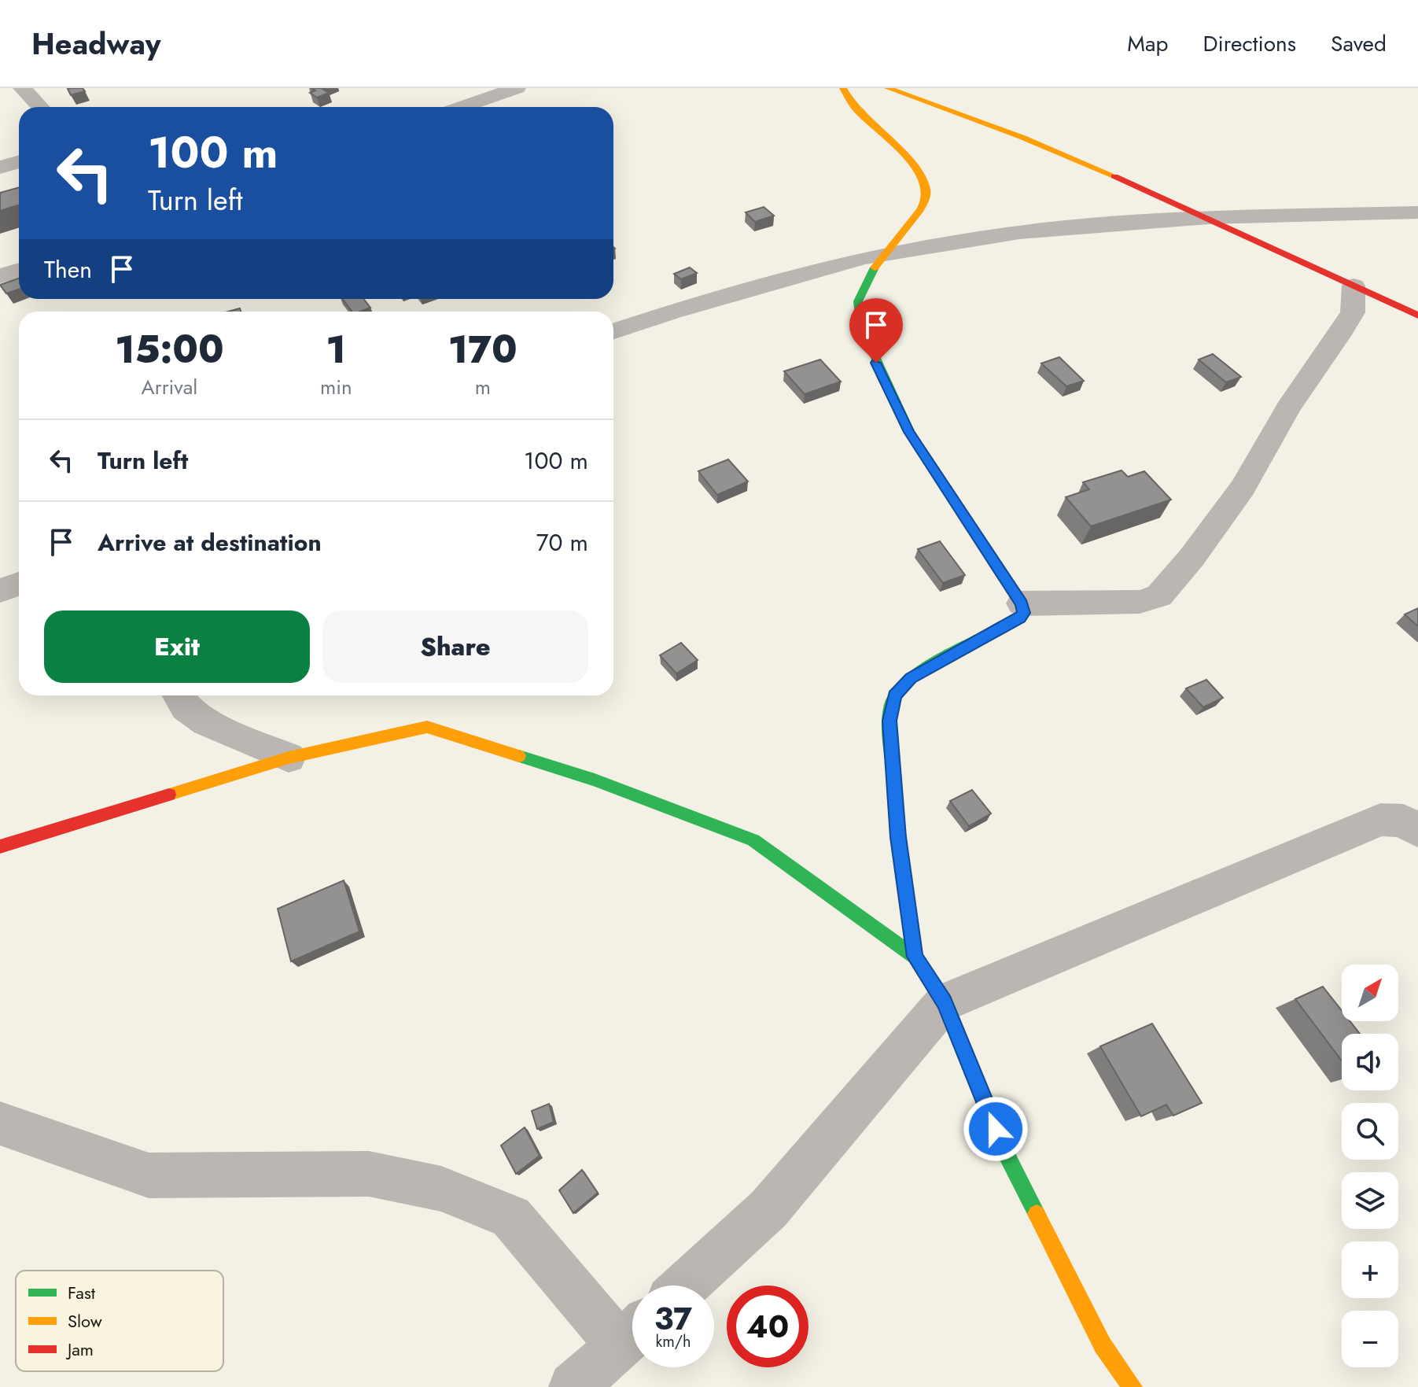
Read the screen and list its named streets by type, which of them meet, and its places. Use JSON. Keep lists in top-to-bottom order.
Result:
{
  "legend": ["Fast", "Slow", "Jam"],
  "north": "top right",
  "page": {
    "header": "Headway",
    "nav": ["Map", "Directions", "Saved"],
    "turn": ["100 m", "Turn left"],
    "then": "Then",
    "eta": [
      "15:00",
      "Arrival",
      "1",
      "min",
      "170",
      "m"
    ],
    "list": [
      {
        "name": "Turn left",
        "value": "100 m"
      },
      {
        "name": "Arrive at destination",
        "value": "70 m"
      }
    ],
    "buttons": ["Exit", "Share"],
    "map_buttons": ["+", "−"],
    "speed": "37 km/h",
    "limit": "40"
  }
}
